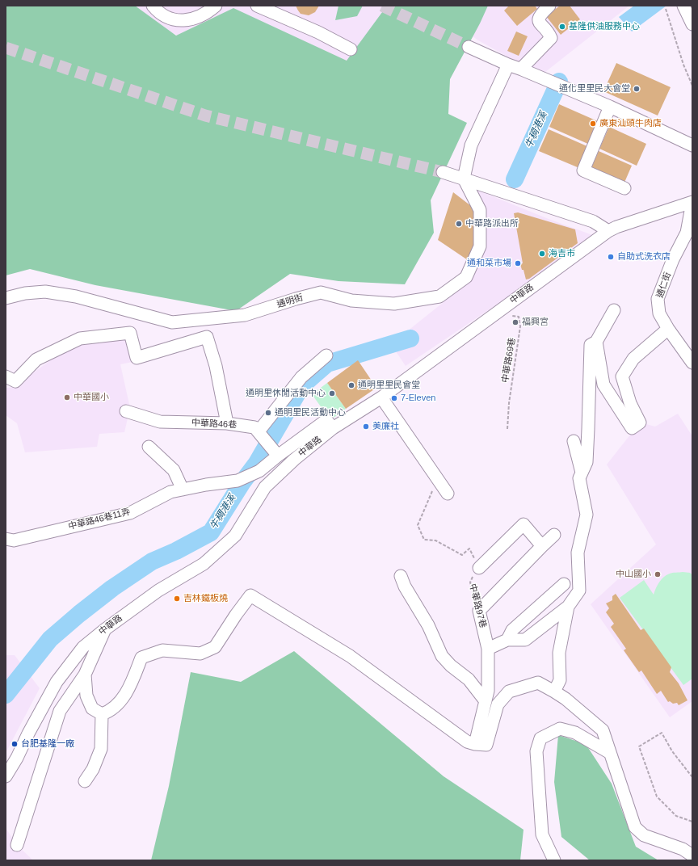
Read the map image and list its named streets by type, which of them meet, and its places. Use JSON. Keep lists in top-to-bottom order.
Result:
{
  "streets": {
    "street": [
      "通仁街",
      "中華路",
      "通明街",
      "中華路46巷",
      "中華路46巷11弄",
      "中華路97巷"
    ],
    "path": ["中華路69巷"]
  },
  "crossings": [
    ["通仁街", "中華路"],
    ["中華路", "中華路69巷"]
  ],
  "water": ["牛稠港溪"],
  "places": [
    "基隆供油服務中心",
    "通化里里民大會堂",
    "廣東汕頭牛肉店",
    "中華路派出所",
    "海吉市",
    "自助式洗衣店",
    "通和菜市場",
    "福興宮",
    "通明里里民會堂",
    "通明里休閒活動中心",
    "中華國小",
    "7-Eleven",
    "通明里民活動中心",
    "美廉社",
    "中山國小",
    "吉林鐵板燒",
    "台肥基隆一廠"
  ]
}
